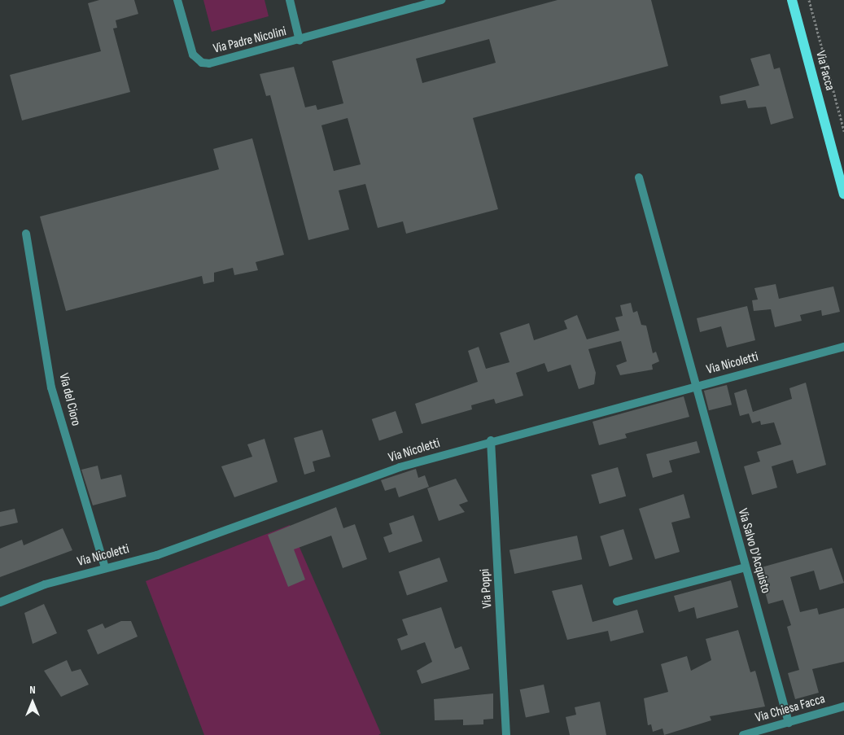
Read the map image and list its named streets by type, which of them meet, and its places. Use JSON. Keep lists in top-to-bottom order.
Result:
{
  "streets": {
    "main road": ["Via Facca"],
    "street": [
      "Via Padre Nicolini",
      "Via Nicoletti",
      "Via del Cioro",
      "Via Salvo D'Acquisto",
      "Via Poppi",
      "Via Chiesa Facca"
    ]
  },
  "crossings": [
    ["Via Nicoletti", "Via del Cioro"],
    ["Via Nicoletti", "Via Salvo D'Acquisto"],
    ["Via Nicoletti", "Via Poppi"],
    ["Via Salvo D'Acquisto", "Via Chiesa Facca"]
  ],
  "north": "top"
}
